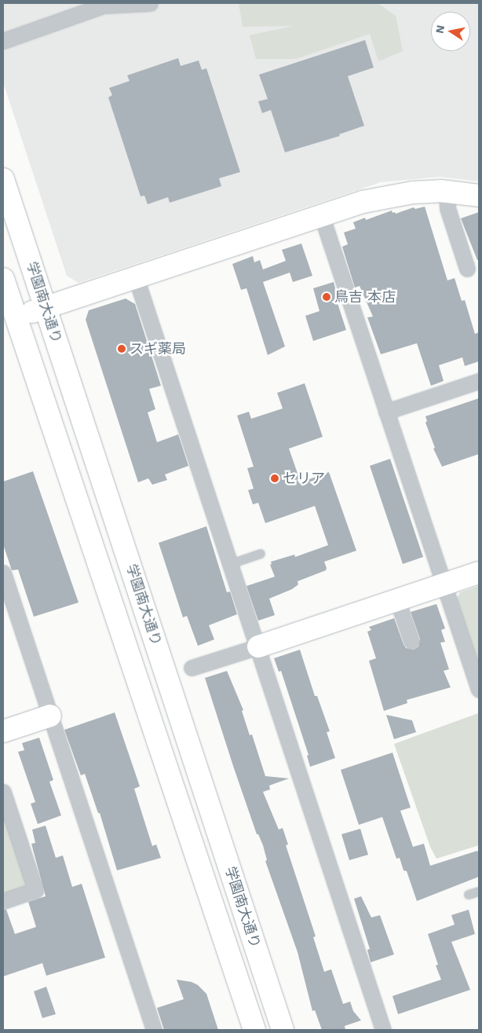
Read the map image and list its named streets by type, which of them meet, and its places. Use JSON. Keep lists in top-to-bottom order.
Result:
{
  "streets": {
    "main road": ["学園南大通り"]
  },
  "places": ["鳥吉 本店", "スギ薬局", "セリア"],
  "north": "left"
}
